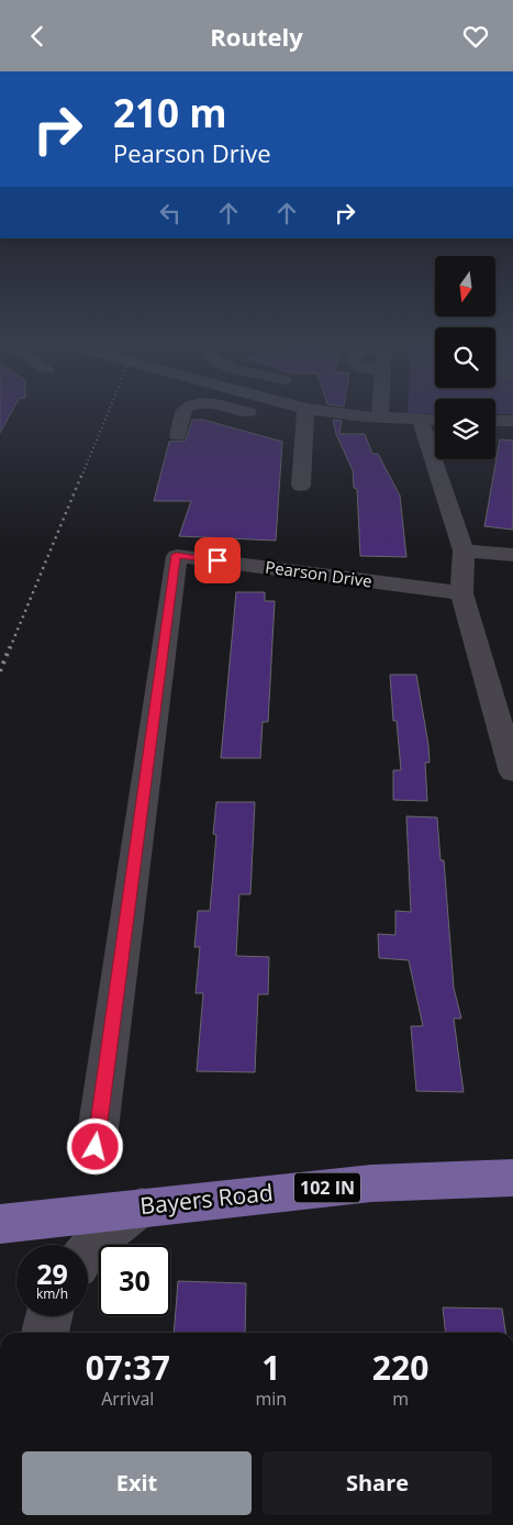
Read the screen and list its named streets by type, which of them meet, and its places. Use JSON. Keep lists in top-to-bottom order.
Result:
{
  "streets": {
    "main road": ["102 IN", "Bayers Road"],
    "street": ["Pearson Drive"]
  },
  "north": "bottom",
  "page": {
    "header": "Routely",
    "turn": ["210 m", "Pearson Drive"],
    "speed": "29 km/h",
    "limit": "30",
    "eta": [
      "07:37",
      "Arrival",
      "1",
      "min",
      "220",
      "m"
    ],
    "buttons": ["Exit", "Share"]
  }
}
